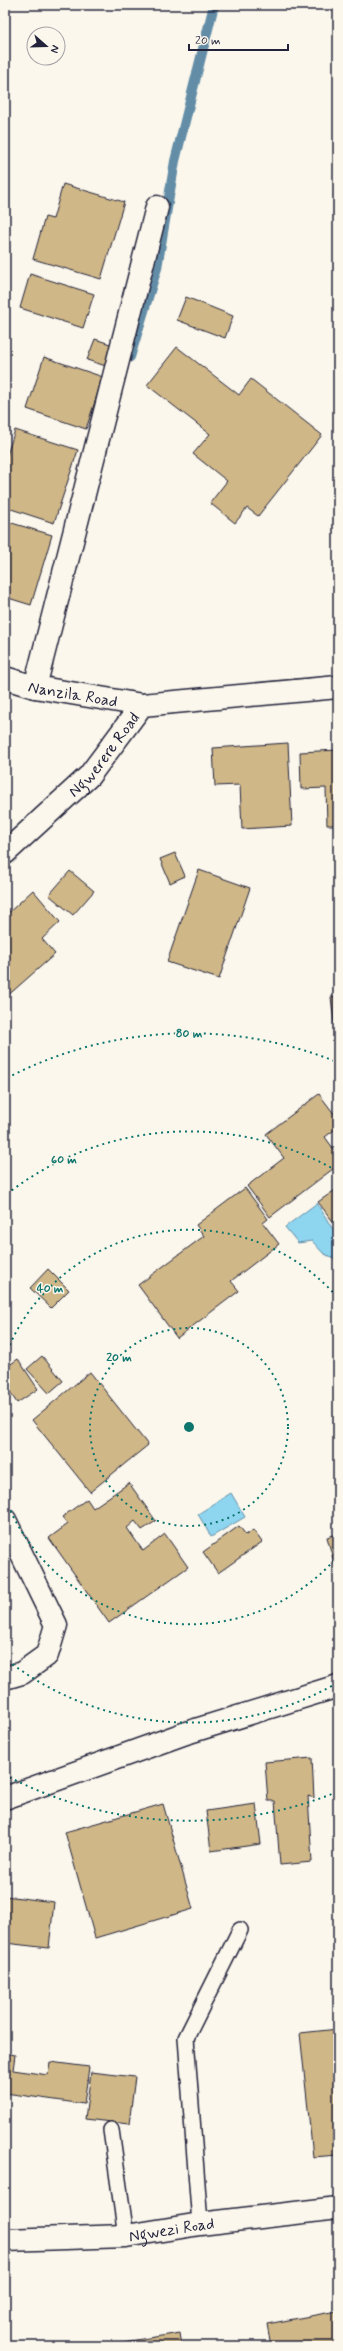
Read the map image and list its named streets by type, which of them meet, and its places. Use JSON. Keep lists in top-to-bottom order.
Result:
{
  "streets": {
    "street": ["Nanzila Road", "Ngwerere Road", "Ngwezi Road"]
  },
  "crossings": [
    ["Nanzila Road", "Ngwerere Road"]
  ],
  "scale_bar": "20 m",
  "north": "right",
  "rings": [
    "80 m",
    "60 m",
    "40 m",
    "20 m"
  ]
}
